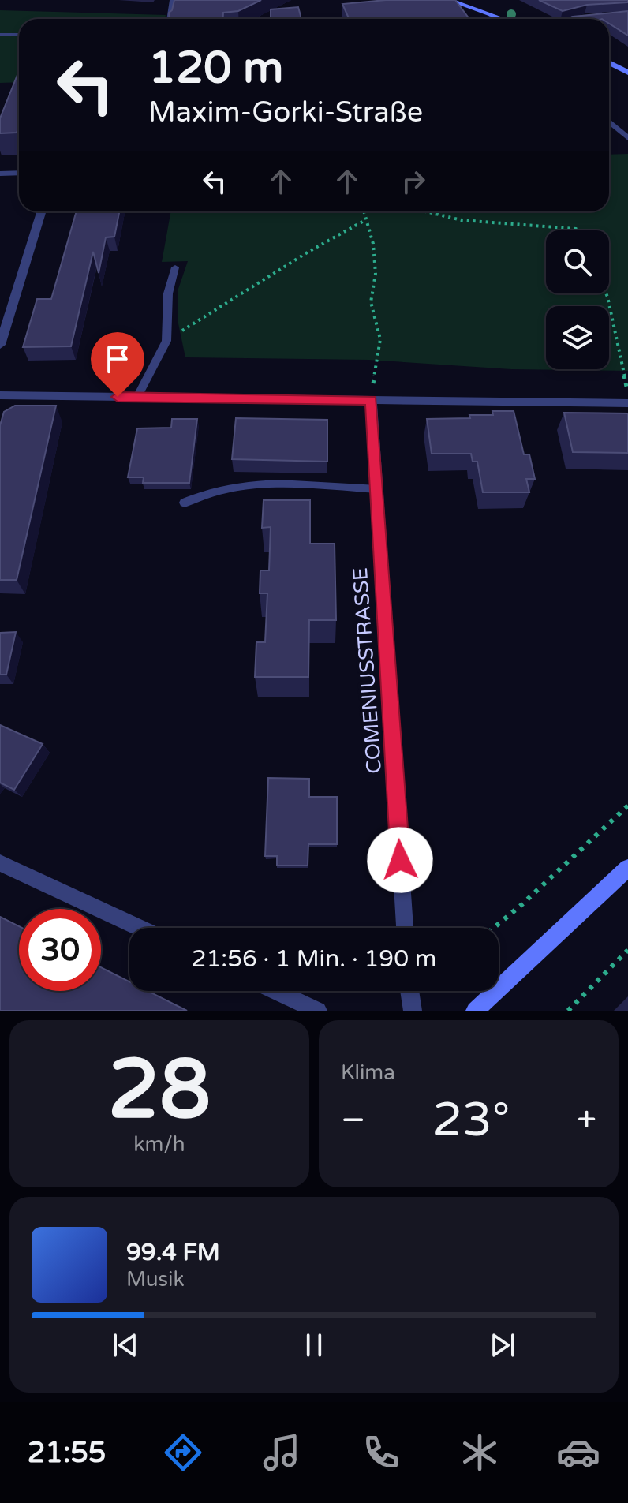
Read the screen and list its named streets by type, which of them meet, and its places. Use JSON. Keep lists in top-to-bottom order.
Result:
{
  "streets": {
    "street": ["COMENIUSSTRASSE"]
  },
  "page": {
    "turn": ["120 m", "Maxim-Gorki-Straße"],
    "limit": "30",
    "trip": "21:56 · 1 Min. · 190 m",
    "tile": [
      ["28", "km/h"],
      "Klima"
    ],
    "heat": ["−", "23°", "+"],
    "song": ["99.4 FM", "Musik"],
    "tabs": "21:55"
  }
}
